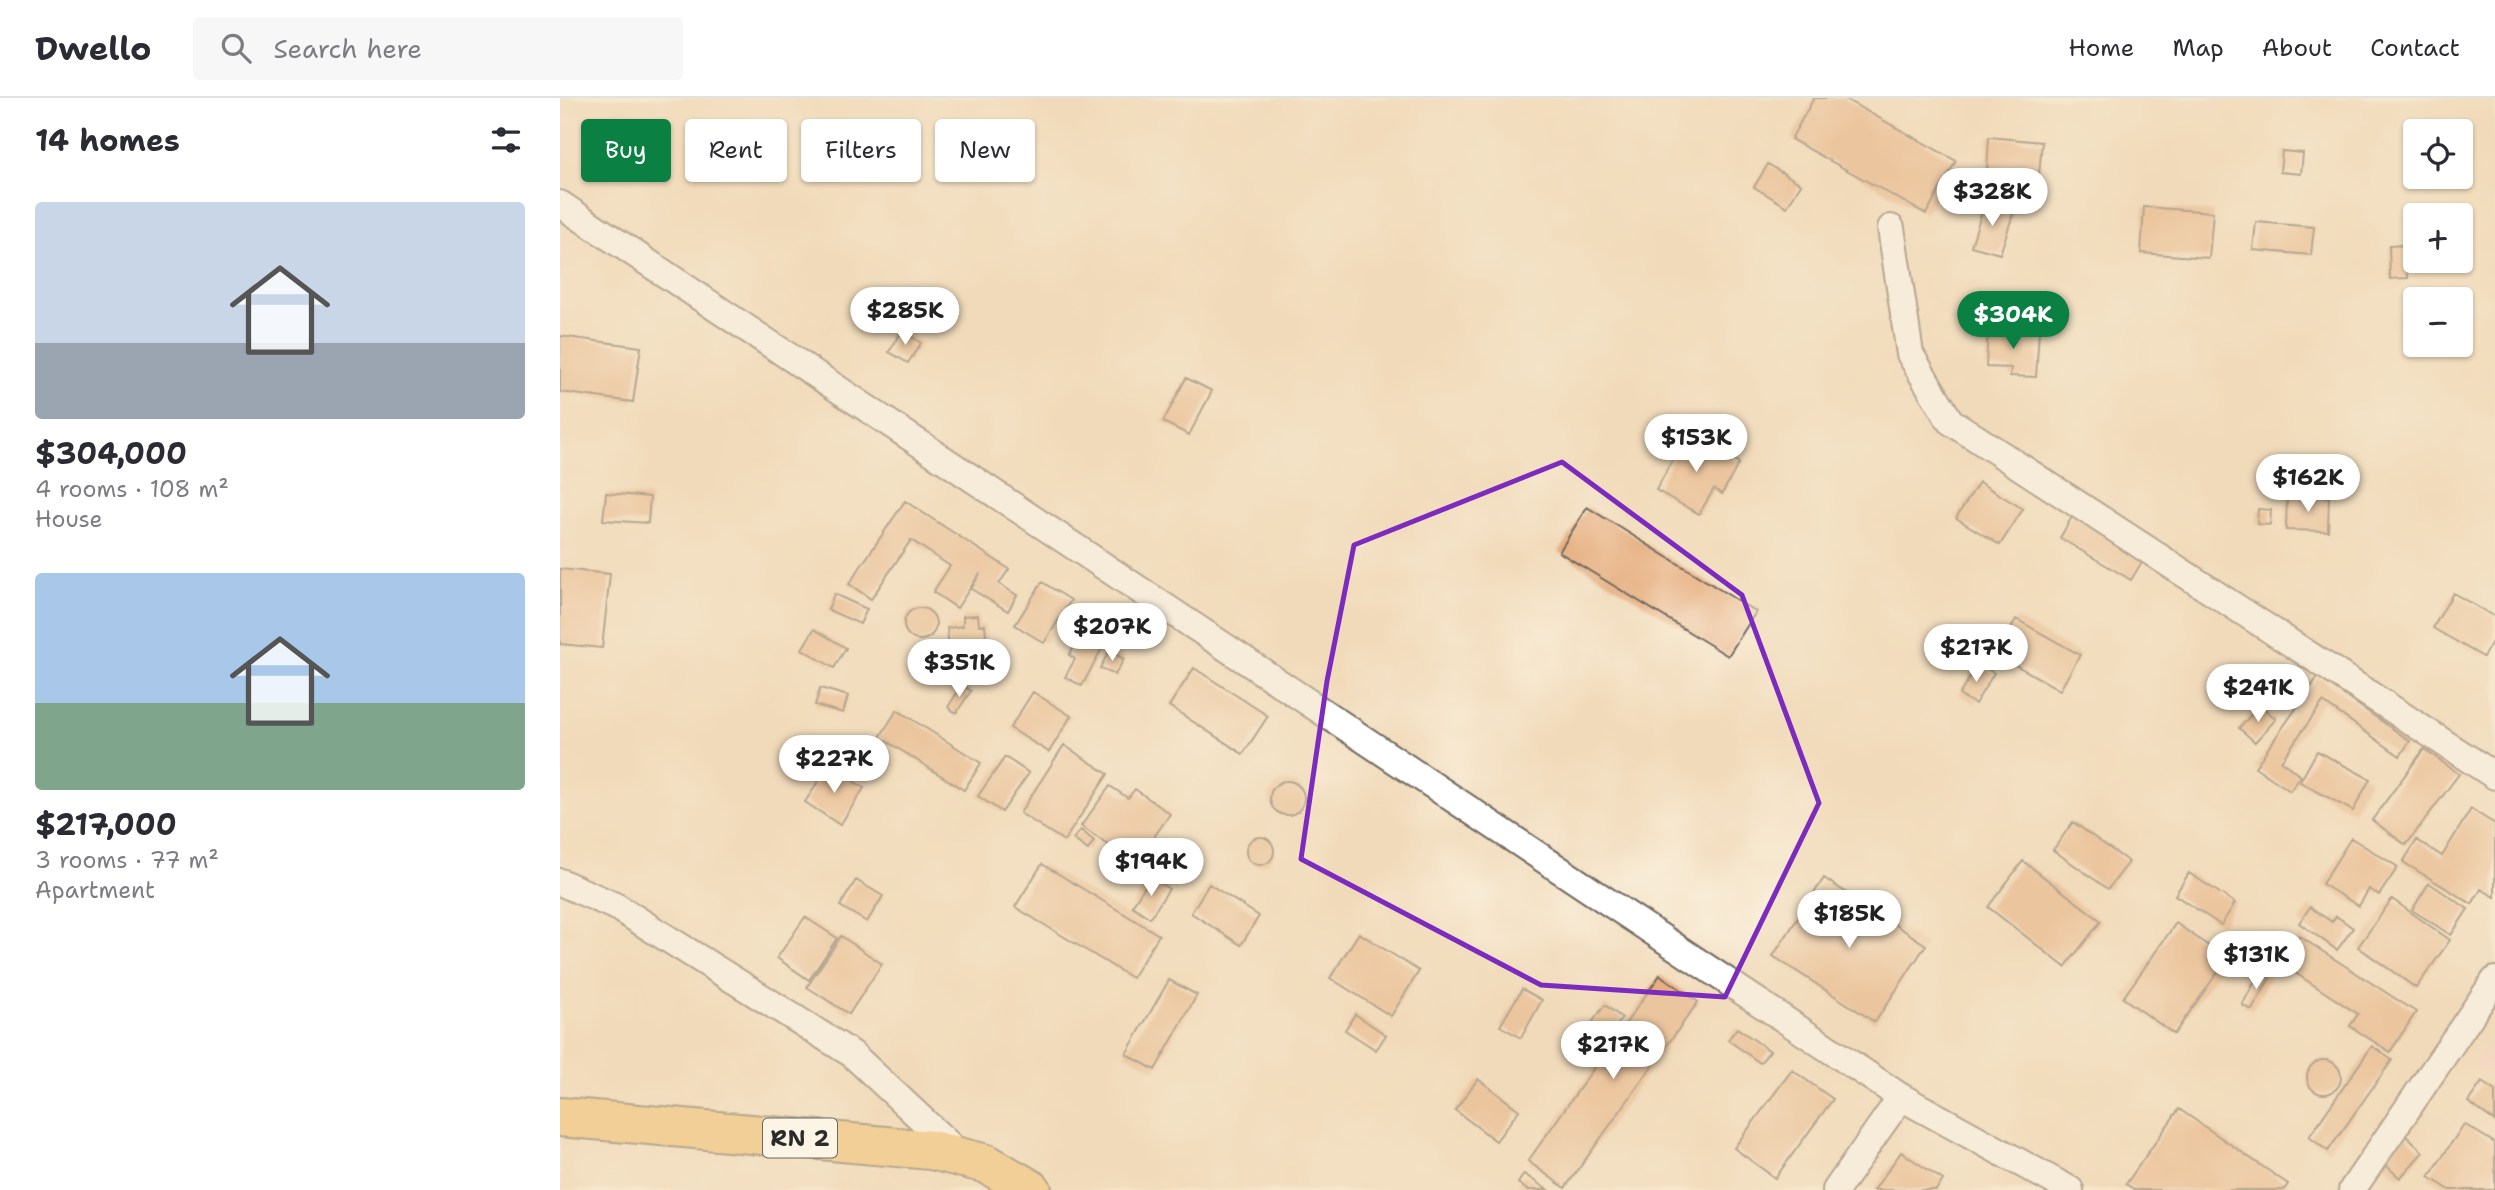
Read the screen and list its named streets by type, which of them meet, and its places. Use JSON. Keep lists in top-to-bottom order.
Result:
{
  "streets": {
    "main road": ["RN 2"]
  },
  "page": {
    "header": "Dwello",
    "search": "Search here",
    "nav": [
      "Home",
      "Map",
      "About",
      "Contact"
    ],
    "heading": "14 homes",
    "map_buttons": ["+", "−"],
    "chip": [
      "Buy",
      "Rent",
      "Filters",
      "New"
    ],
    "price": [
      "$328K",
      "$285K",
      "$304K",
      "$153K",
      "$162K",
      "$207K",
      "$217K",
      "$351K",
      "$241K",
      "$227K",
      "$194K",
      "$185K",
      "$131K",
      "$217K"
    ],
    "list": [
      {
        "name": "$304,000",
        "note": "4 rooms · 108 m² · House"
      },
      {
        "name": "$217,000",
        "note": "3 rooms · 77 m² · Apartment"
      }
    ]
  }
}
